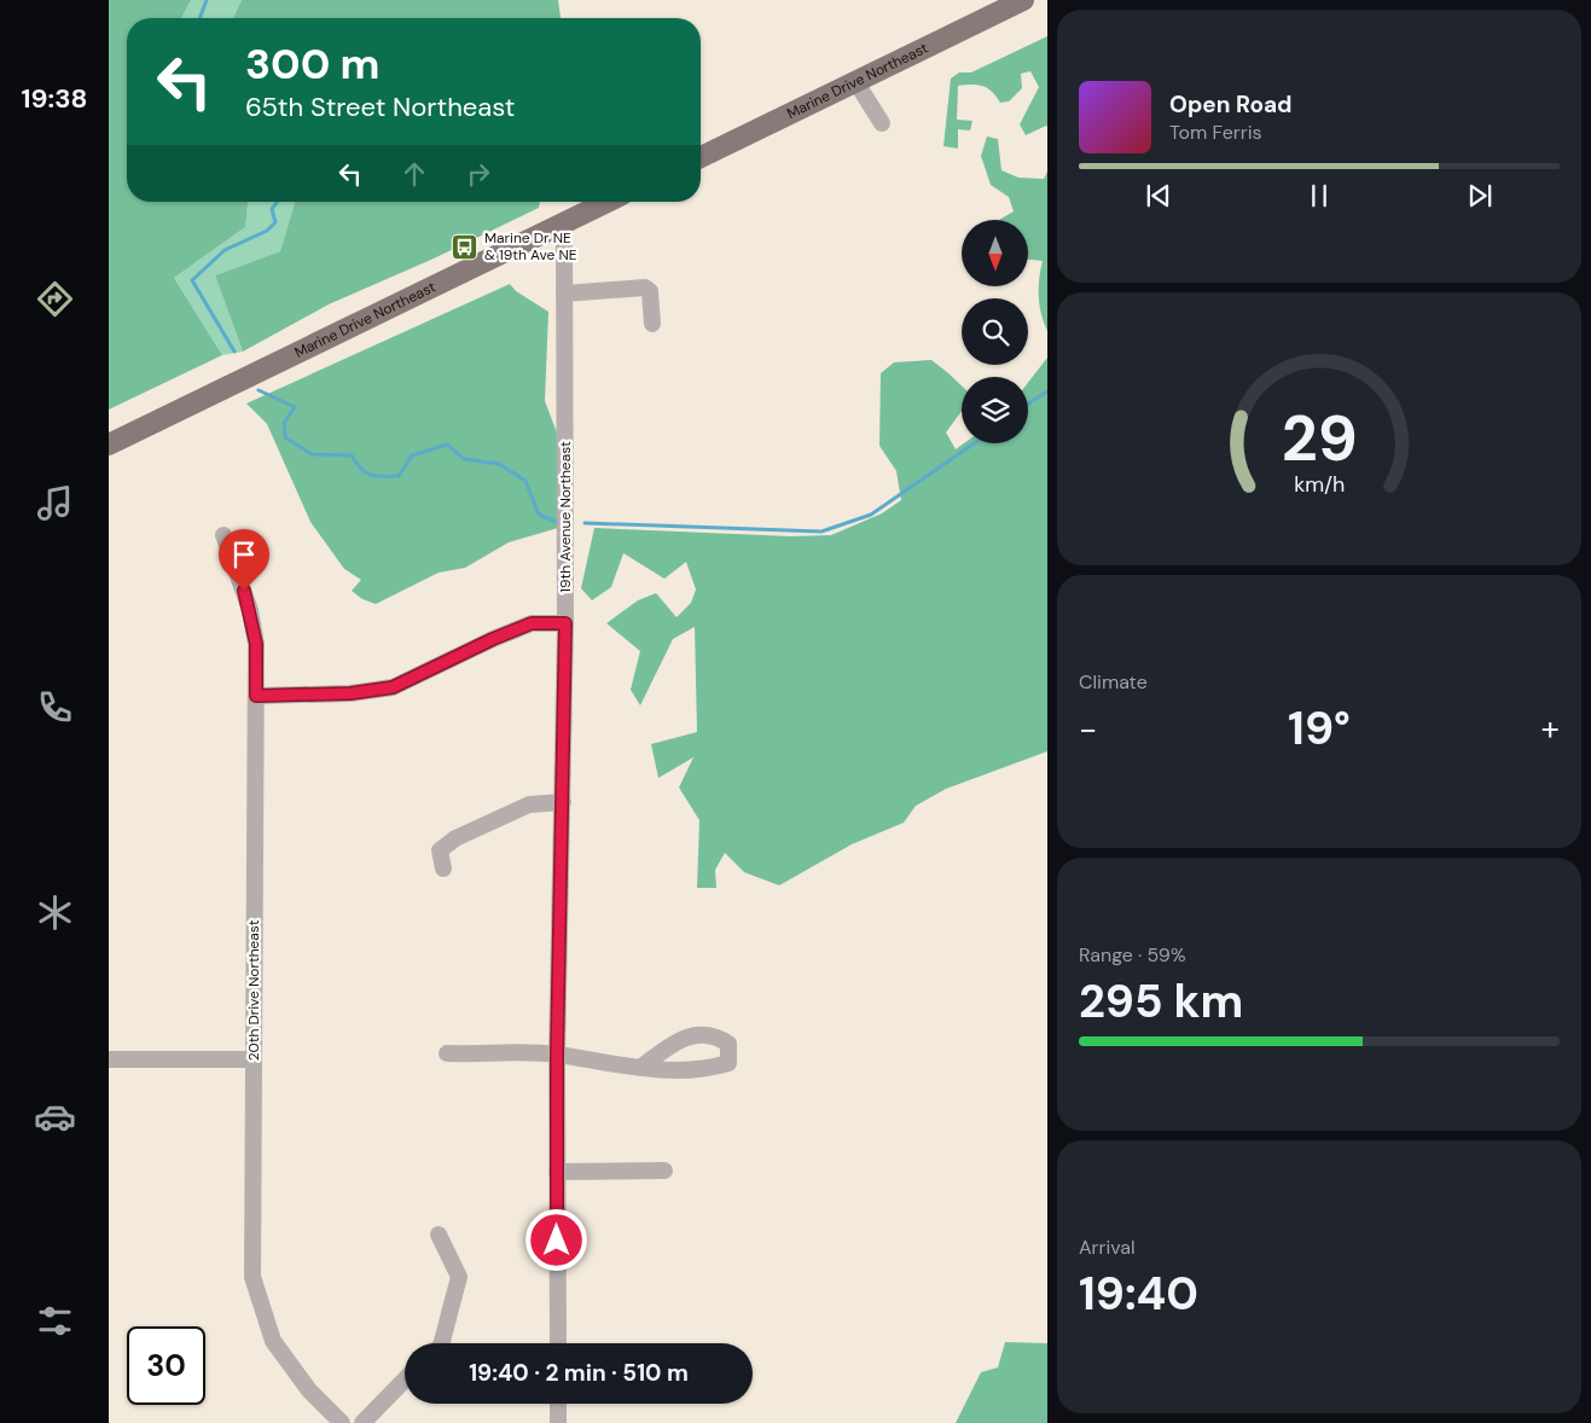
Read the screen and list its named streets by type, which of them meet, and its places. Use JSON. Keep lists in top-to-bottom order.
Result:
{
  "streets": {
    "main road": ["Marine Drive Northeast"],
    "street": ["19th Avenue Northeast", "20th Drive Northeast"]
  },
  "crossings": [
    ["Marine Drive Northeast", "19th Avenue Northeast"]
  ],
  "places": {
    "bus stop": ["Marine Dr NE & 19th Ave NE"]
  },
  "north": "bottom",
  "page": {
    "tabs": "19:38",
    "turn": ["300 m", "65th Street Northeast"],
    "song": ["Open Road", "Tom Ferris"],
    "tile": [
      "Climate",
      ["Range · 59%", "295 km"],
      ["Arrival", "19:40"]
    ],
    "heat": ["−", "19°", "+"],
    "limit": "30",
    "trip": "19:40 · 2 min · 510 m",
    "gauge": ["29", "km/h"]
  }
}
